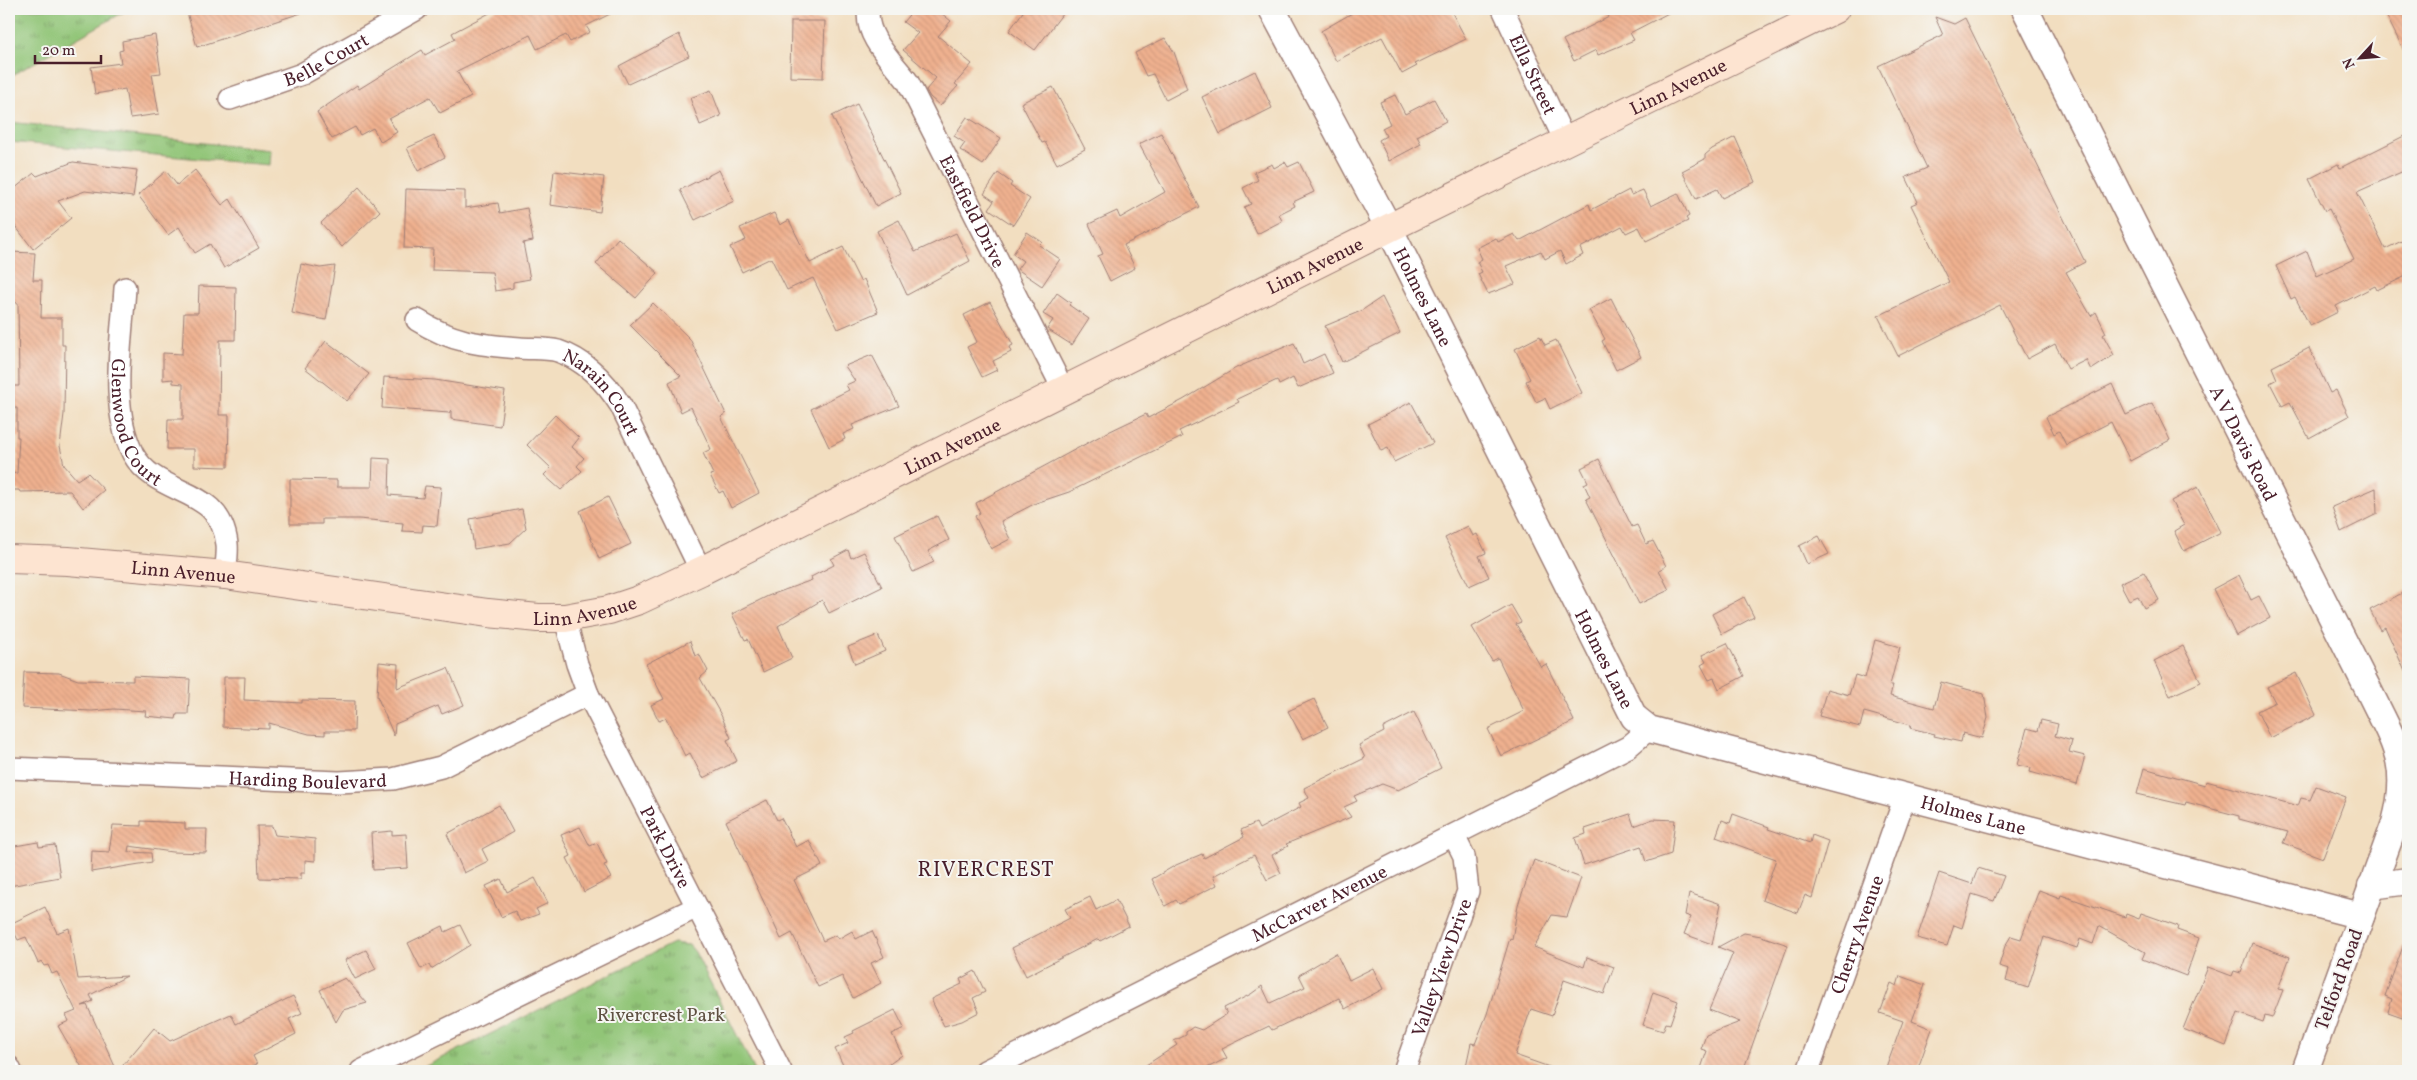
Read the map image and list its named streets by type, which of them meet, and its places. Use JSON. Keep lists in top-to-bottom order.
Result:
{
  "streets": {
    "main road": ["Linn Avenue"],
    "street": [
      "Belle Court",
      "Ella Street",
      "Eastfield Drive",
      "Holmes Lane",
      "Narain Court",
      "Glenwood Court",
      "A V Davis Road",
      "Harding Boulevard",
      "Park Drive",
      "McCarver Avenue",
      "Cherry Avenue",
      "Valley View Drive",
      "Telford Road"
    ]
  },
  "crossings": [
    ["Ella Street", "Linn Avenue"],
    ["Linn Avenue", "Eastfield Drive"],
    ["Linn Avenue", "Holmes Lane"],
    ["Linn Avenue", "Narain Court"],
    ["Linn Avenue", "Glenwood Court"],
    ["Linn Avenue", "Park Drive"],
    ["Holmes Lane", "McCarver Avenue"],
    ["Holmes Lane", "Cherry Avenue"],
    ["Holmes Lane", "Telford Road"],
    ["A V Davis Road", "Telford Road"],
    ["Harding Boulevard", "Park Drive"],
    ["McCarver Avenue", "Valley View Drive"]
  ],
  "districts": ["RIVERCREST"],
  "parks": ["Rivercrest Park"],
  "scale_bar": "20 m",
  "north": "bottom left"
}
